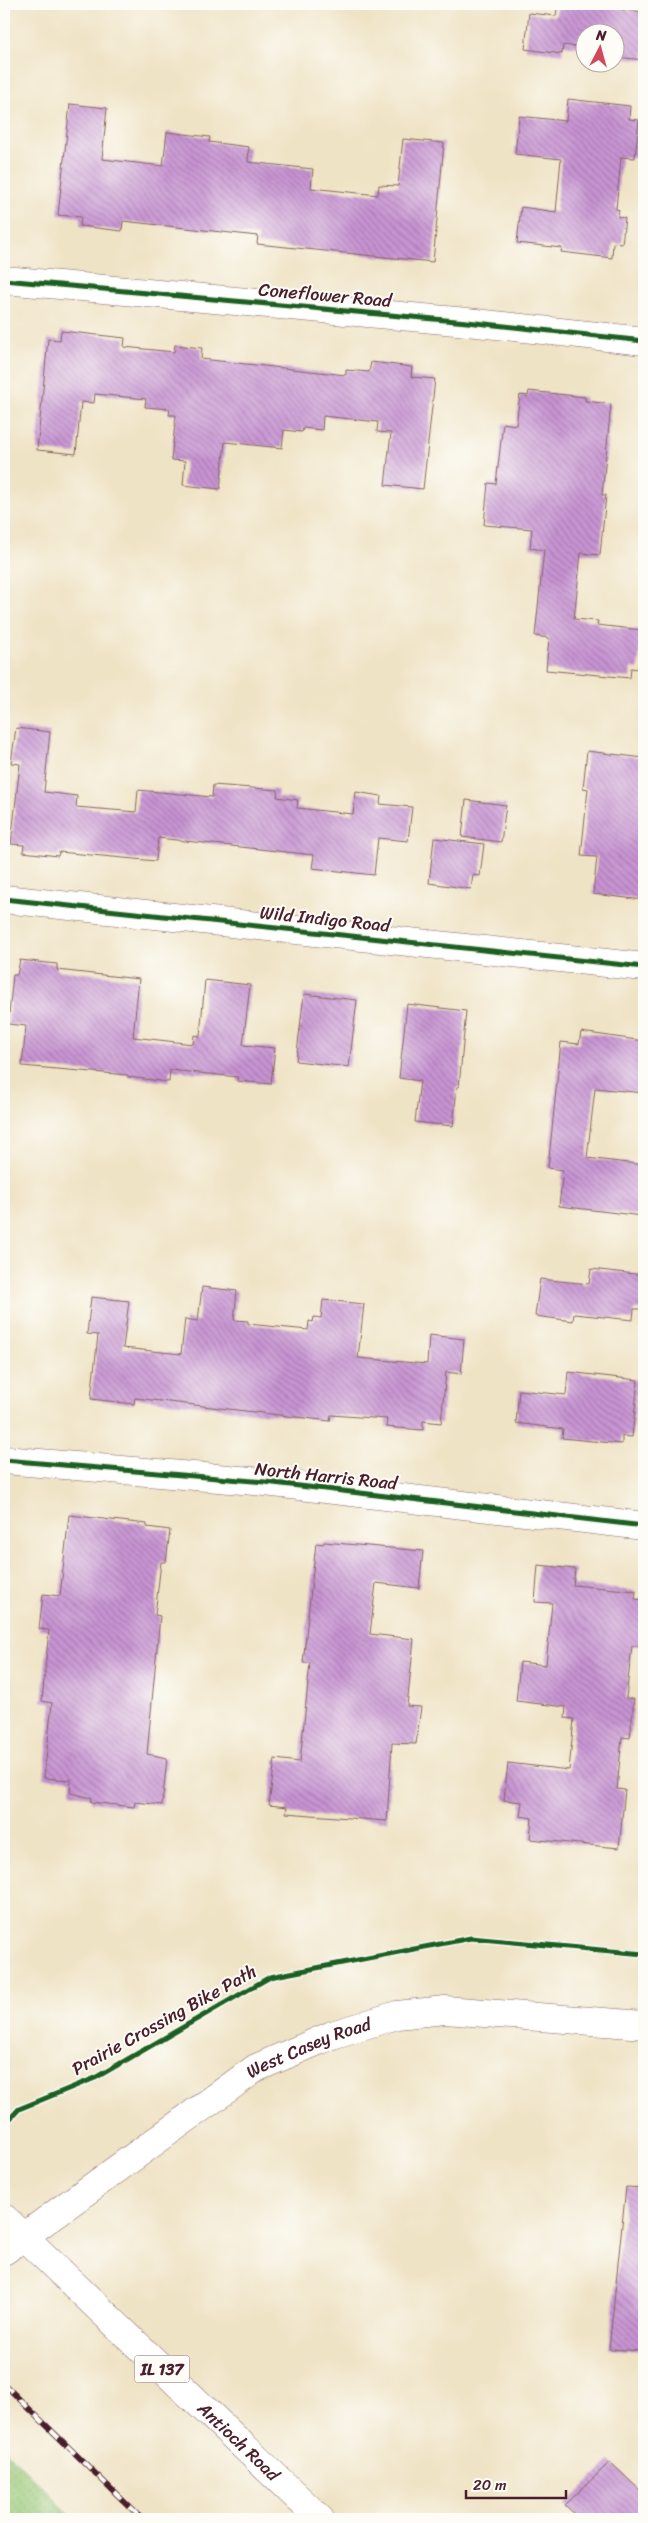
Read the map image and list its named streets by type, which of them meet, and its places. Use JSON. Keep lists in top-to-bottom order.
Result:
{
  "streets": {
    "street": [
      "Coneflower Road",
      "Wild Indigo Road",
      "North Harris Road",
      "West Casey Road",
      "IL 137",
      "Antioch Road"
    ],
    "cycle path": ["Prairie Crossing Bike Path"]
  },
  "crossings": [
    ["West Casey Road", "Antioch Road"]
  ],
  "scale_bar": "20 m",
  "north": "top"
}
